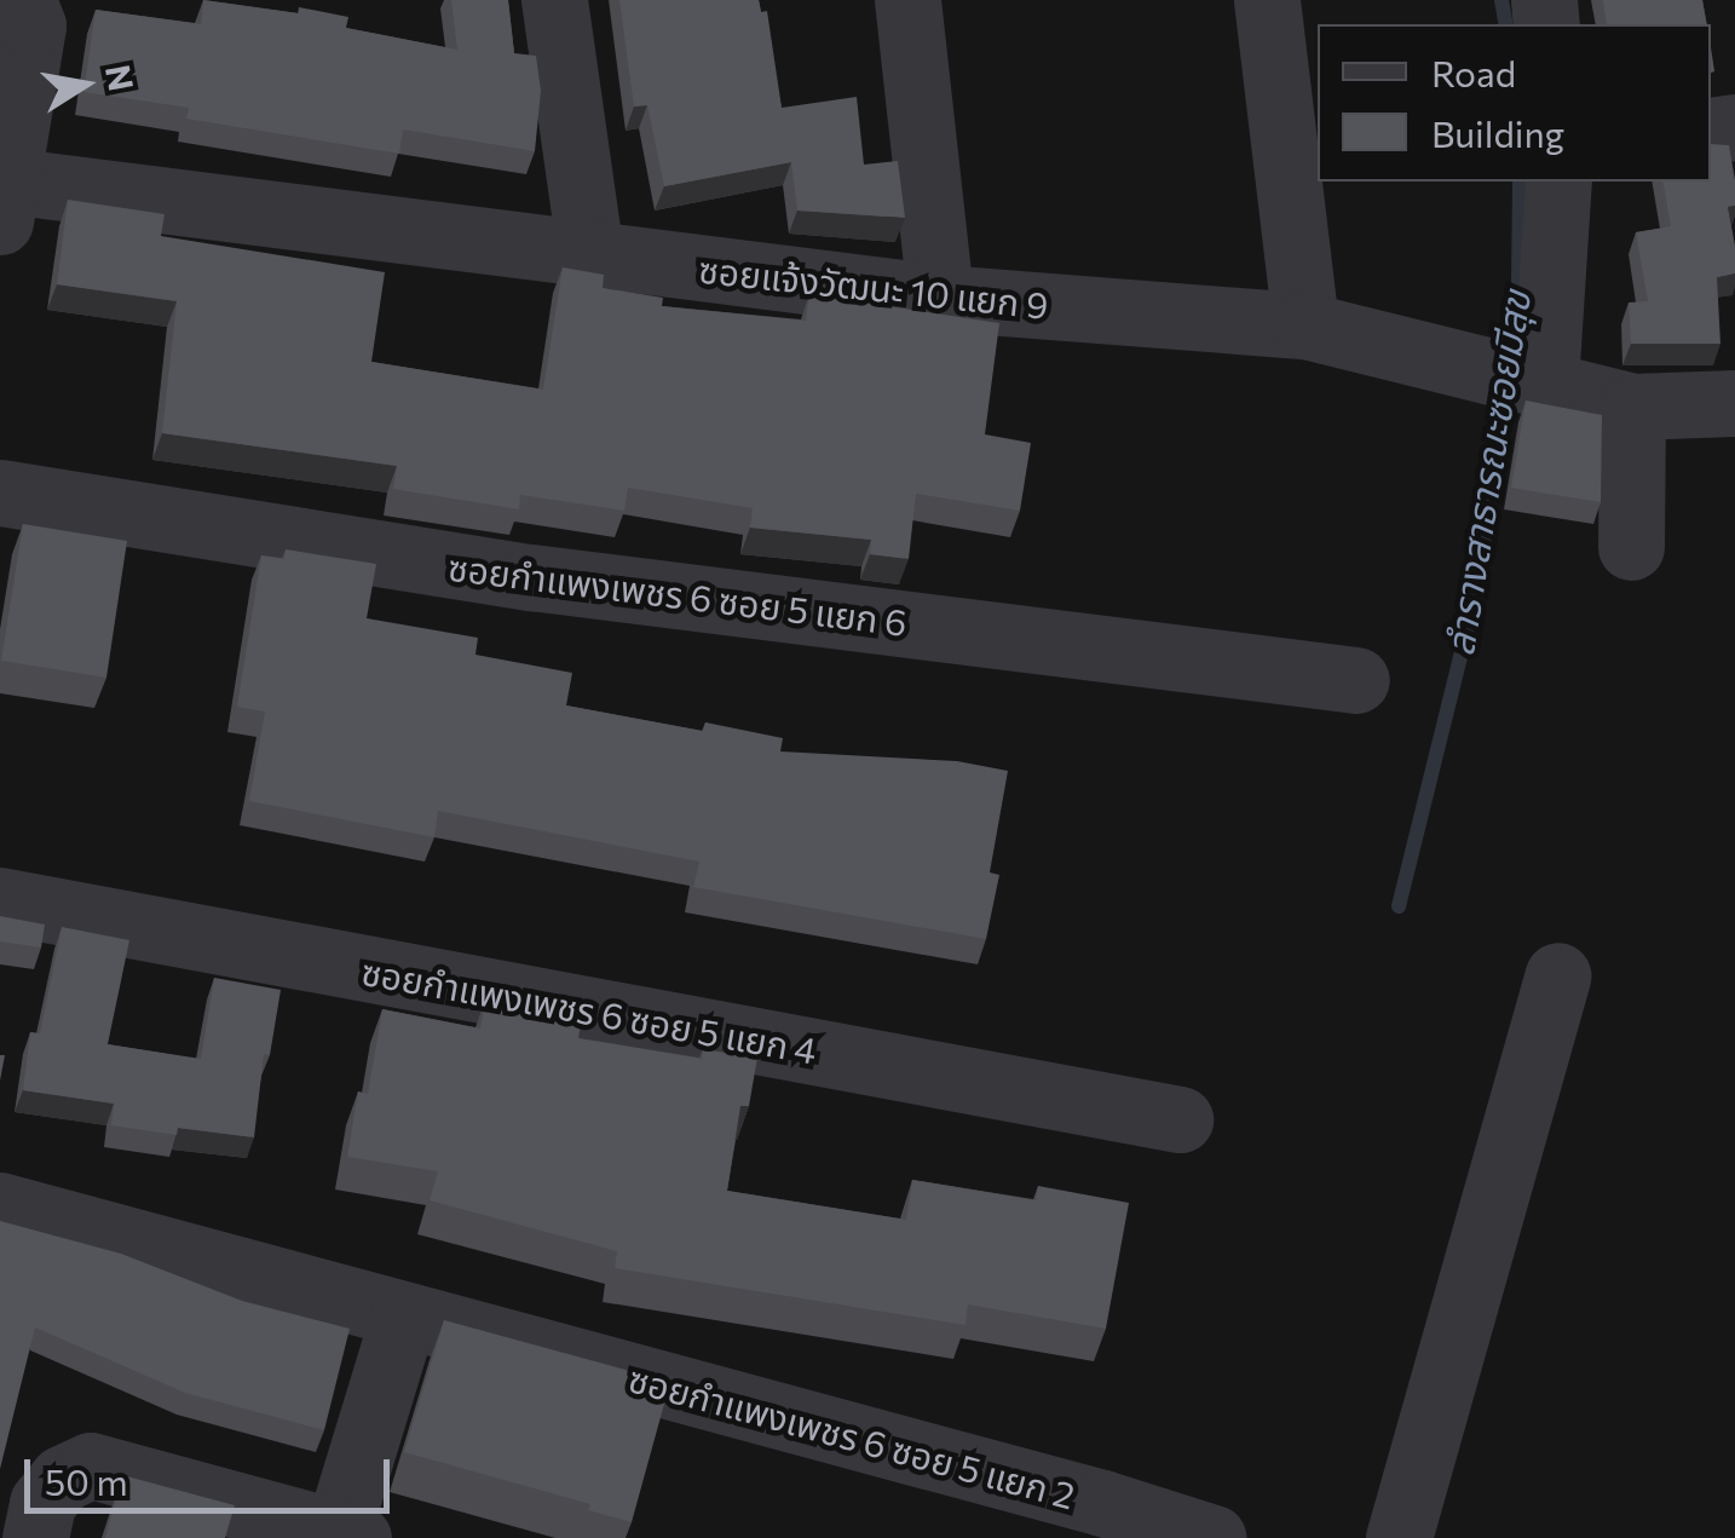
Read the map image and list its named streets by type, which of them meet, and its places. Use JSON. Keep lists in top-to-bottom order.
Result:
{
  "streets": {
    "street": [
      "ซอยแจ้งวัฒนะ 10 แยก 9",
      "ซอยกำแพงเพชร 6 ซอย 5 แยก 6",
      "ซอยกำแพงเพชร 6 ซอย 5 แยก 4",
      "ซอยกำแพงเพชร 6 ซอย 5 แยก 2"
    ]
  },
  "water": ["ลำรางสาธารณะซอยมีสุข"],
  "legend": ["Road", "Building"],
  "scale_bar": "50 m",
  "north": "right"
}
